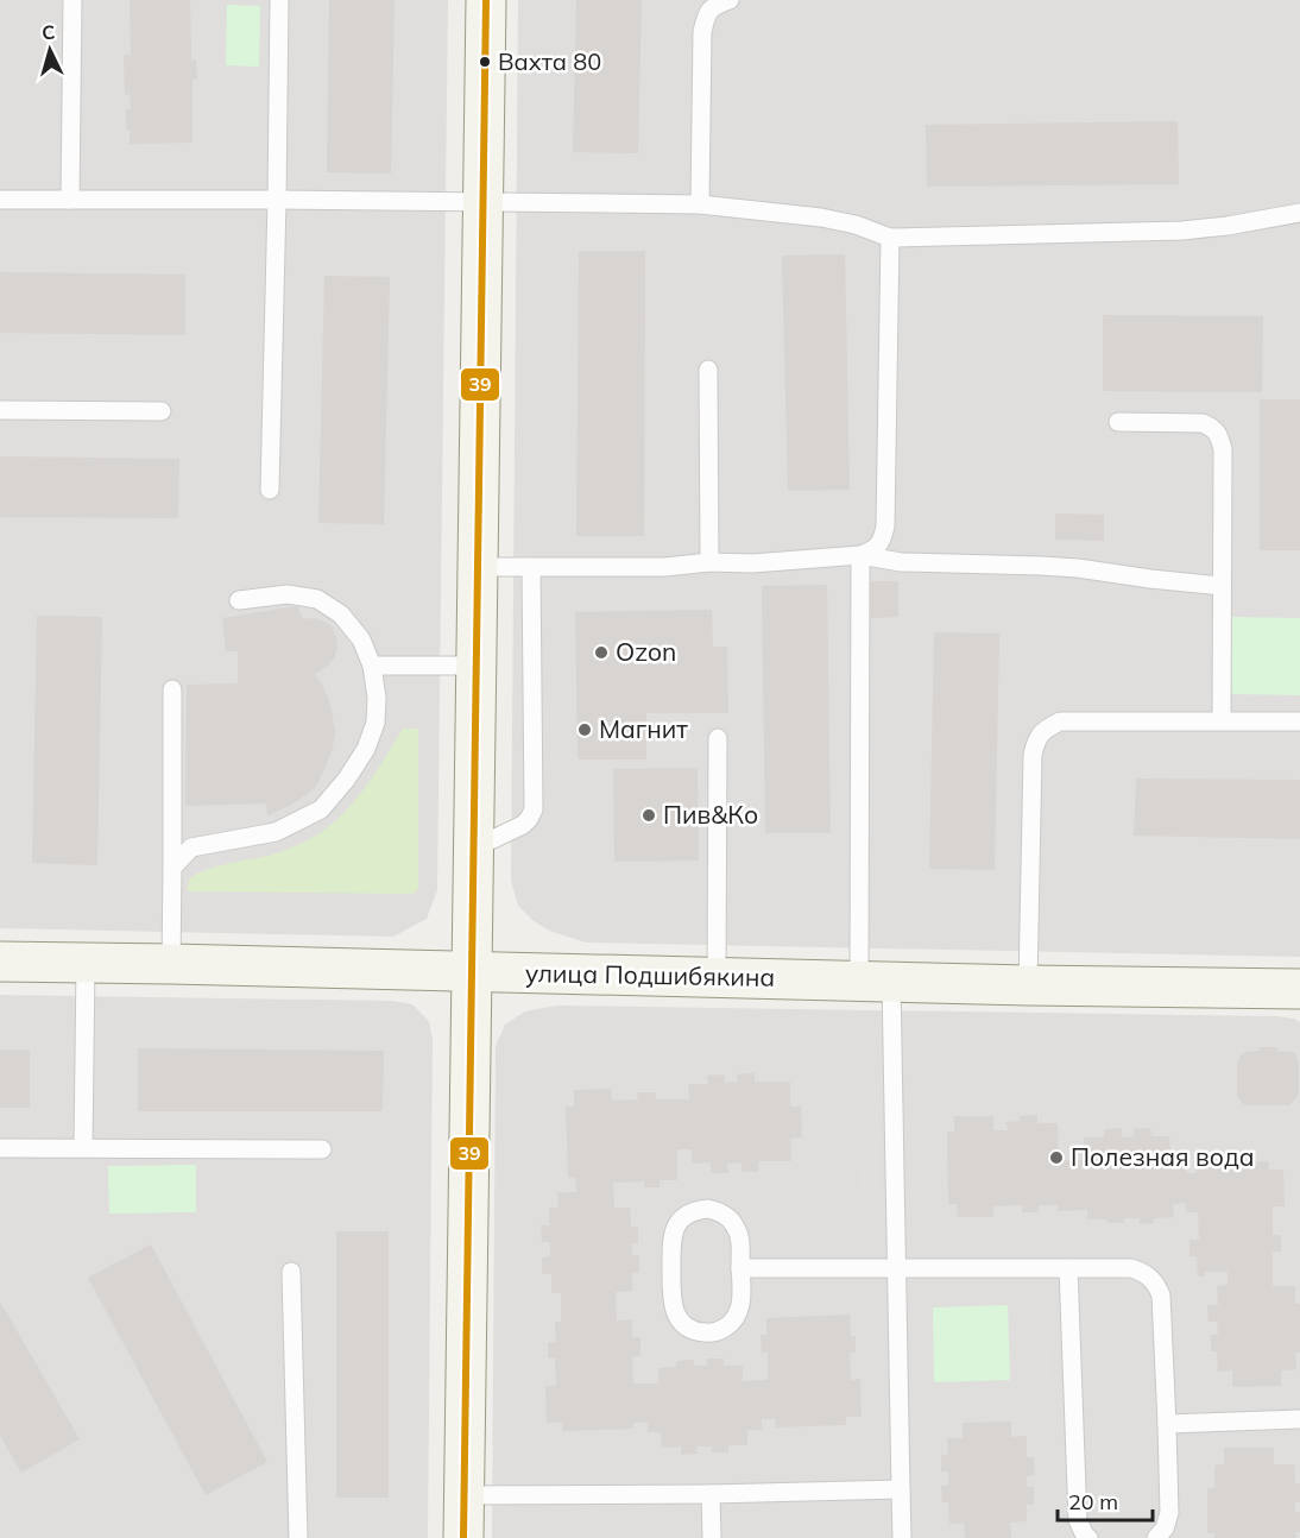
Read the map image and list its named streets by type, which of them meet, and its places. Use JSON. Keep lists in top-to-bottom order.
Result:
{
  "streets": {
    "main road": ["улица Подшибякина"]
  },
  "places": [
    "Вахта 80",
    "Ozon",
    "Магнит",
    "Пив&Ко",
    "Полезная вода"
  ],
  "lines": ["transit line 39"],
  "scale_bar": "20 m",
  "north": "top"
}
